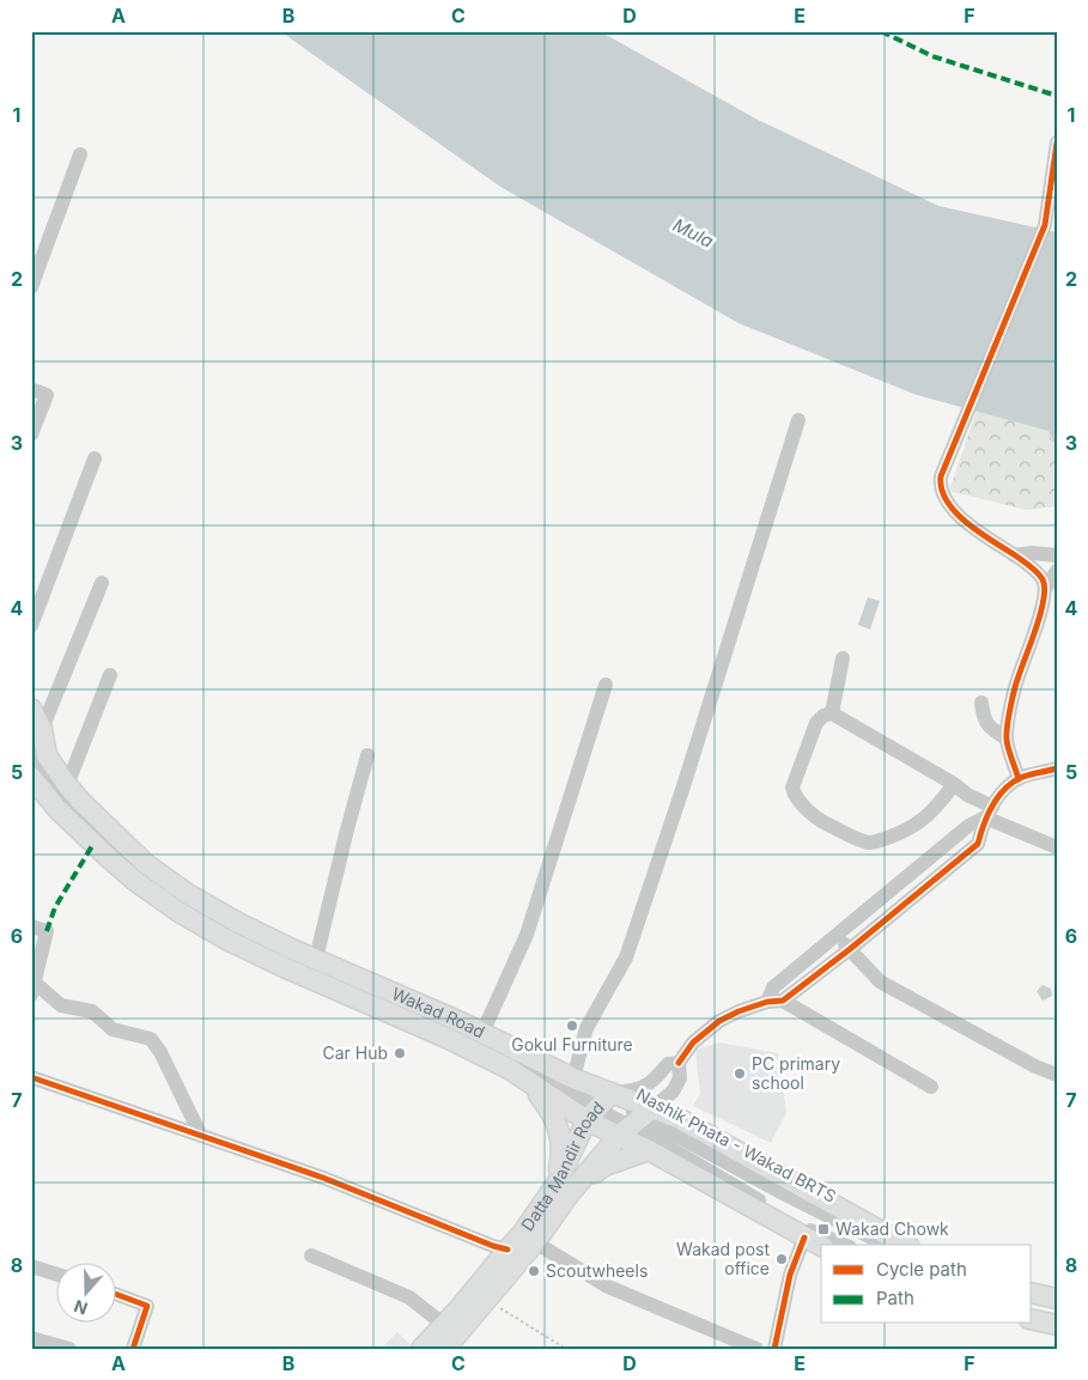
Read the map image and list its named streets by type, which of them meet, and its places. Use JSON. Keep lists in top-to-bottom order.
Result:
{
  "streets": {
    "main road": ["Wakad Road", "Datta Mandir Road"],
    "street": ["Nashik Phata - Wakad BRTS"]
  },
  "crossings": [
    ["Wakad Road", "Nashik Phata - Wakad BRTS"],
    ["Wakad Road", "Datta Mandir Road"],
    ["Nashik Phata - Wakad BRTS", "Datta Mandir Road"]
  ],
  "water": ["Mula"],
  "places": {
    "other": [
      "Gokul Furniture",
      "Car Hub",
      "PC primary school",
      "Wakad post office",
      "Scoutwheels"
    ],
    "transit": ["Wakad Chowk"]
  },
  "legend": ["Cycle path", "Path"],
  "north": "bottom",
  "grid": {
    "columns": [
      "A",
      "B",
      "C",
      "D",
      "E",
      "F"
    ],
    "rows": [
      "1",
      "2",
      "3",
      "4",
      "5",
      "6",
      "7",
      "8"
    ]
  }
}
